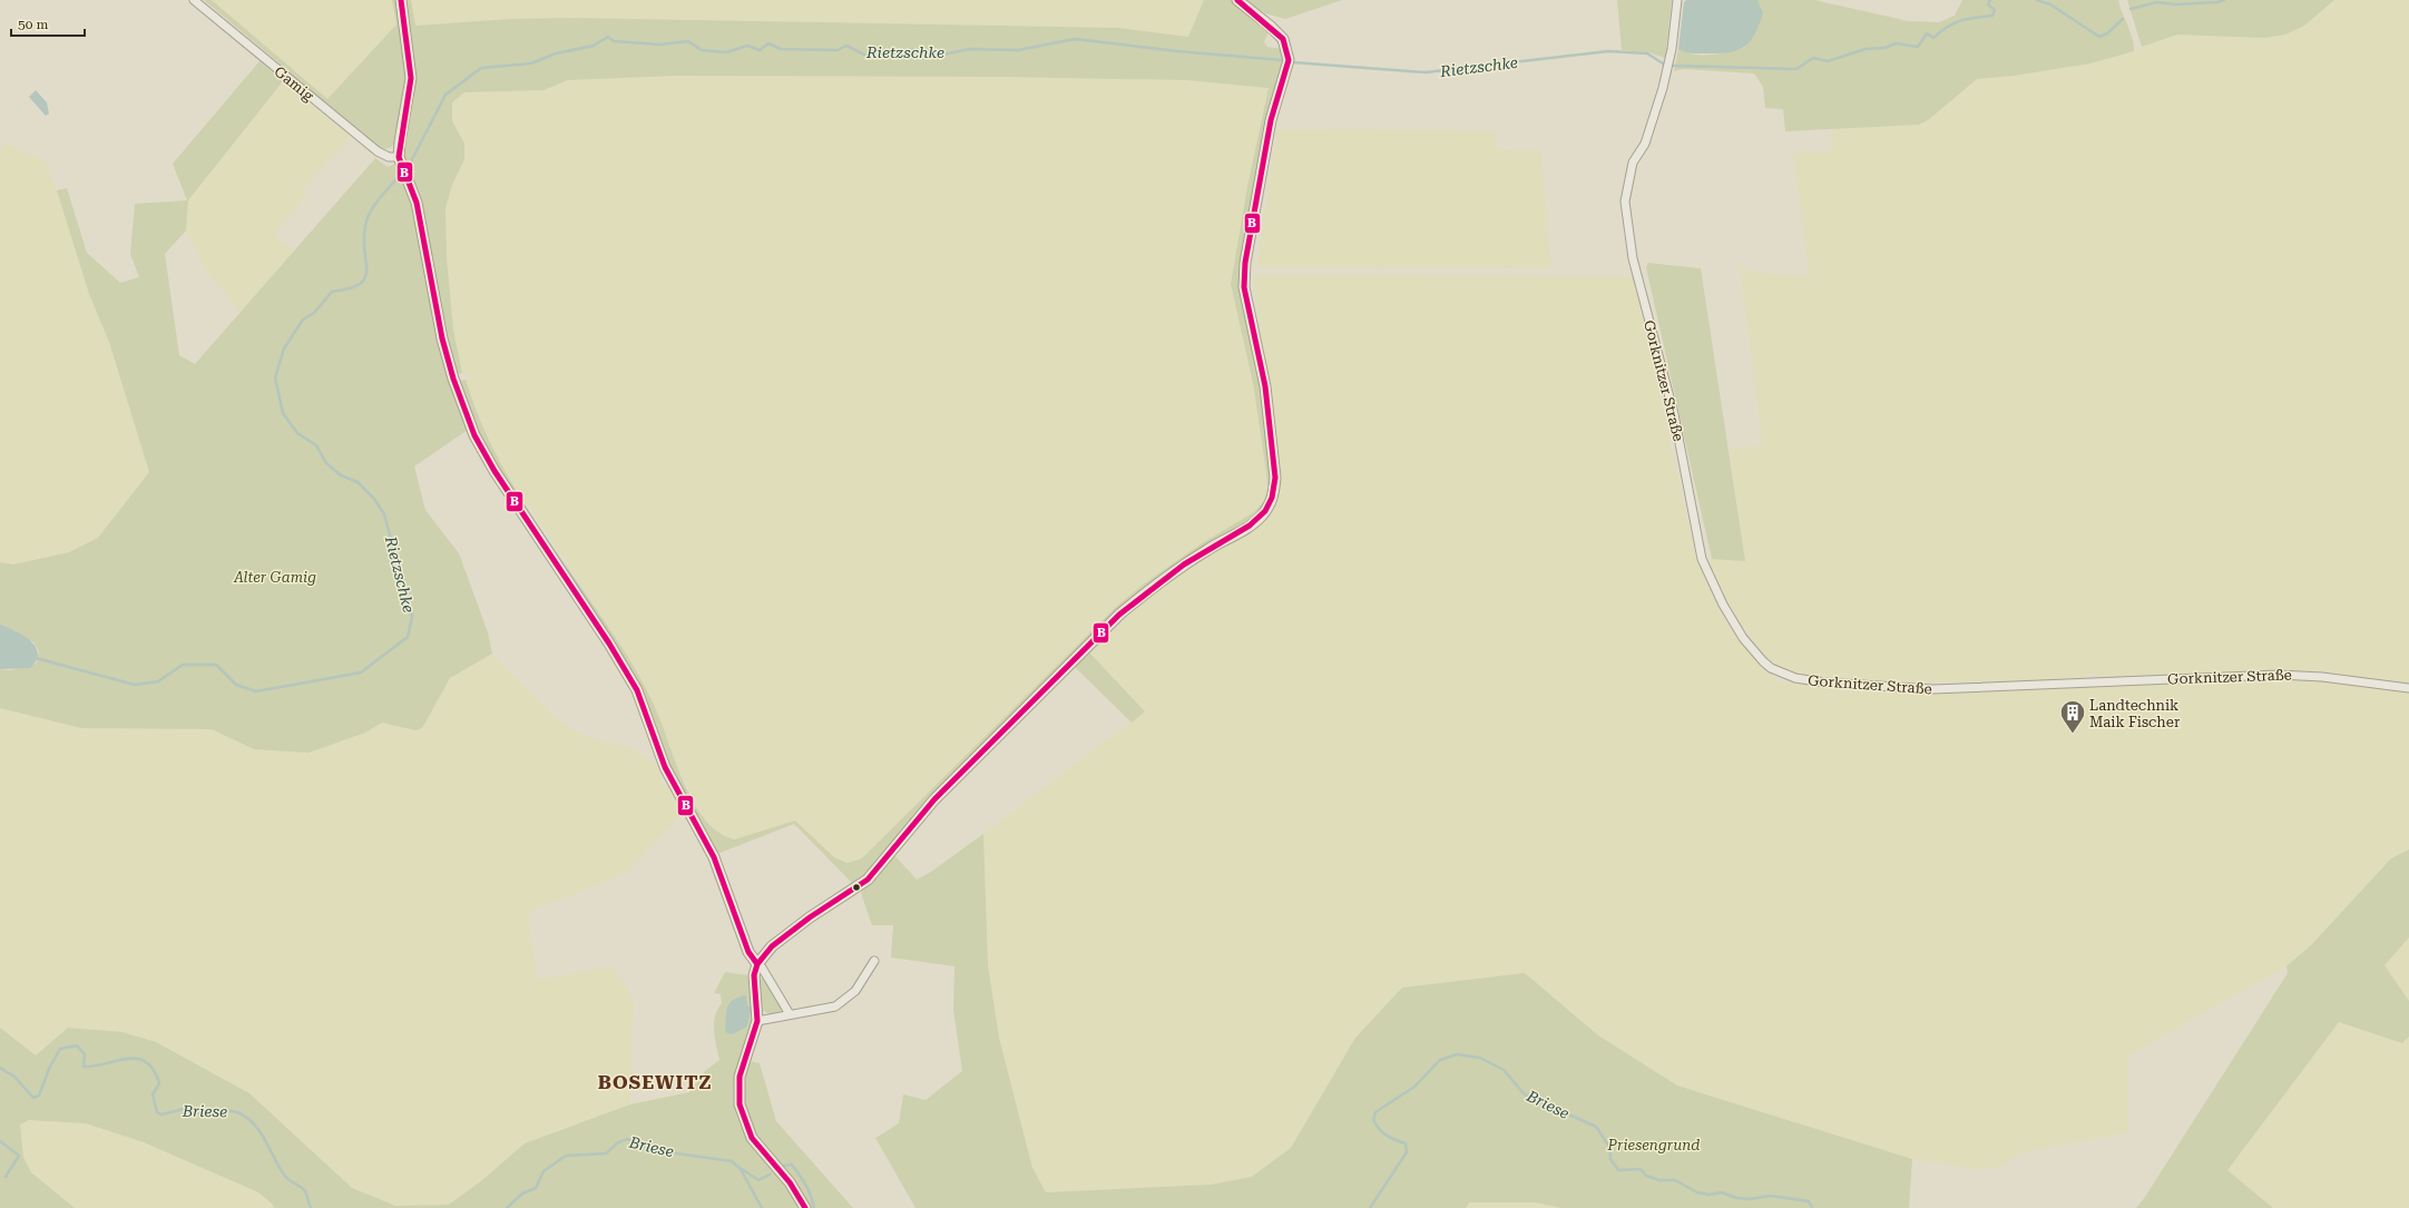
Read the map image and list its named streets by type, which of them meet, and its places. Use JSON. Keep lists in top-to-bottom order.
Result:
{
  "streets": {
    "street": ["Gamig", "Gorknitzer Straße"]
  },
  "districts": ["BOSEWITZ"],
  "water": ["Rietzschke", "Briese"],
  "parks": ["Alter Gamig", "Priesengrund"],
  "places": {
    "building": ["Landtechnik Maik Fischer"]
  },
  "lines": ["transit line B"],
  "scale_bar": "50 m"
}
